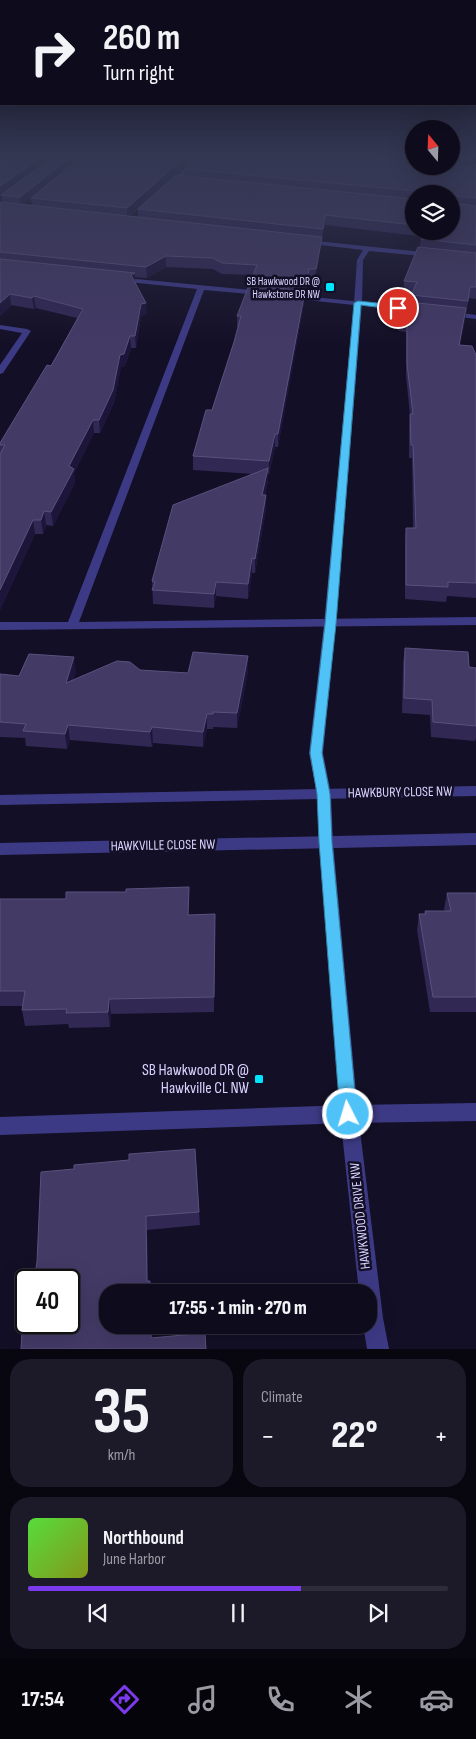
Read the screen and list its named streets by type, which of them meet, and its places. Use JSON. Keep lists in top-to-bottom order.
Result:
{
  "streets": {
    "street": ["HAWKBURY CLOSE NW", "HAWKVILLE CLOSE NW", "HAWKWOOD DRIVE NW"]
  },
  "crossings": [
    ["HAWKBURY CLOSE NW", "HAWKWOOD DRIVE NW"],
    ["HAWKVILLE CLOSE NW", "HAWKWOOD DRIVE NW"]
  ],
  "places": {
    "transit": ["SB Hawkwood DR @ Hawkstone DR NW", "SB Hawkwood DR @ Hawkville CL NW"]
  },
  "north": "top",
  "page": {
    "turn": ["260 m", "Turn right"],
    "limit": "40",
    "trip": "17:55 · 1 min · 270 m",
    "tile": [
      ["35", "km/h"],
      "Climate"
    ],
    "heat": ["−", "22°", "+"],
    "song": ["Northbound", "June Harbor"],
    "tabs": "17:54"
  }
}
